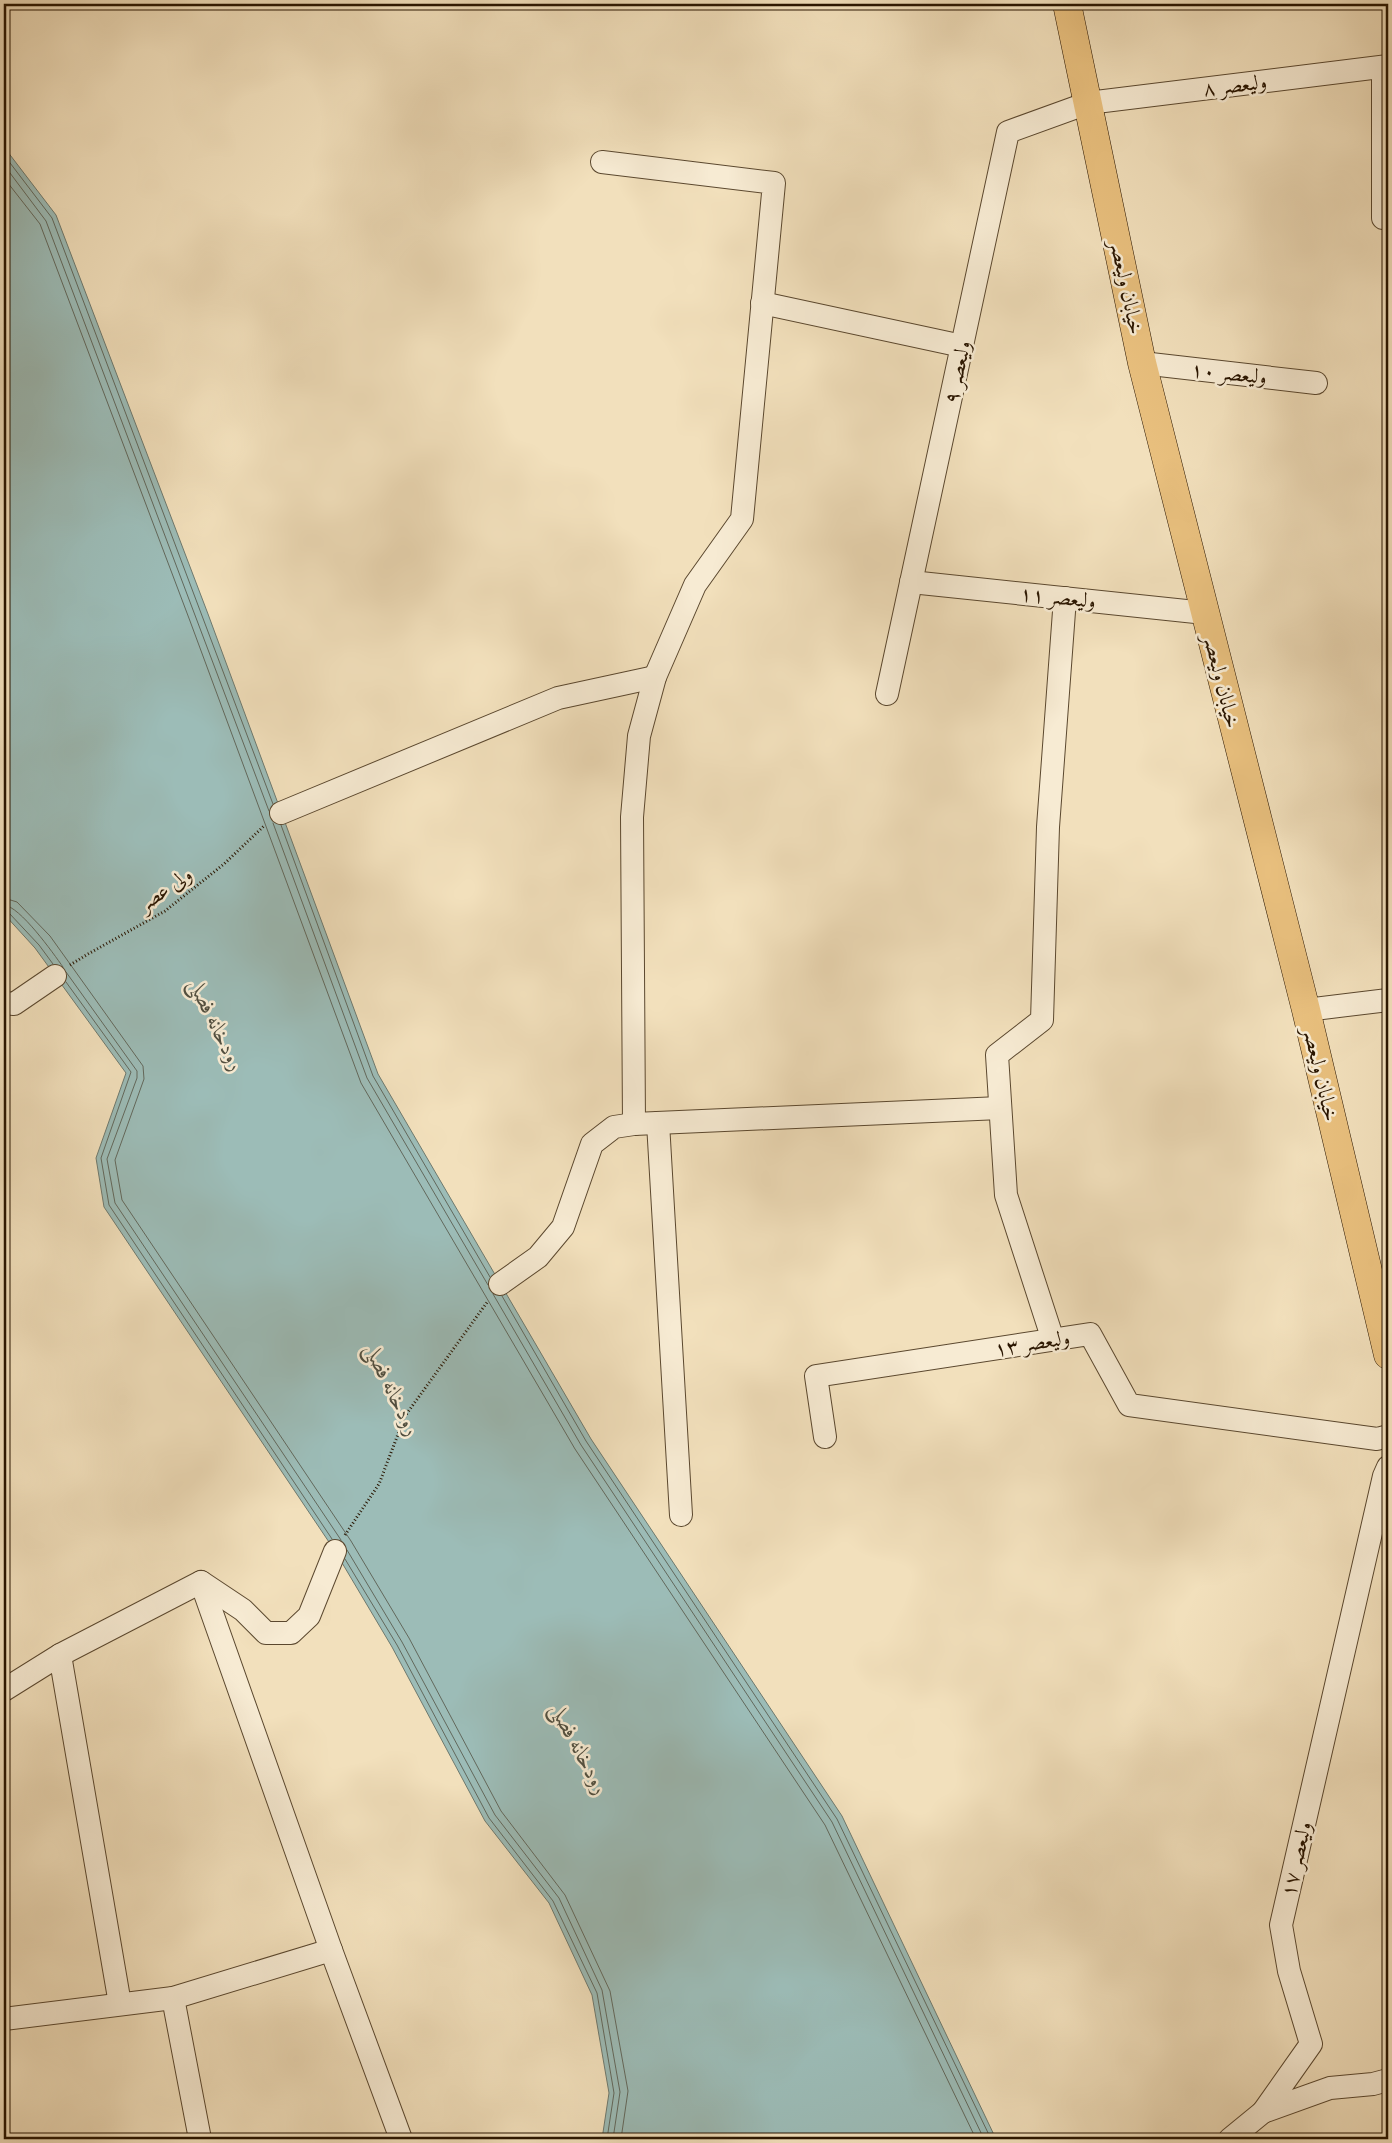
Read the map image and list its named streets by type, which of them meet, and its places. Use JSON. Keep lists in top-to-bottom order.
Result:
{
  "streets": {
    "main road": ["خیابان ولیعصر"],
    "street": [
      "ولیعصر ۸",
      "ولیعصر ۹",
      "ولیعصر ۱۰",
      "ولیعصر ۱۱",
      "ولیعصر ۱۳",
      "ولیعصر ۱۷"
    ],
    "path": ["ولی عصر"]
  },
  "crossings": [
    ["ولیعصر ۸", "خیابان ولیعصر"],
    ["ولیعصر ۸", "ولیعصر ۹"],
    ["خیابان ولیعصر", "ولیعصر ۹"],
    ["خیابان ولیعصر", "ولیعصر ۱۰"],
    ["خیابان ولیعصر", "ولیعصر ۱۱"],
    ["ولیعصر ۹", "ولیعصر ۱۱"]
  ],
  "water": ["رودخانه فصلی"]
}
